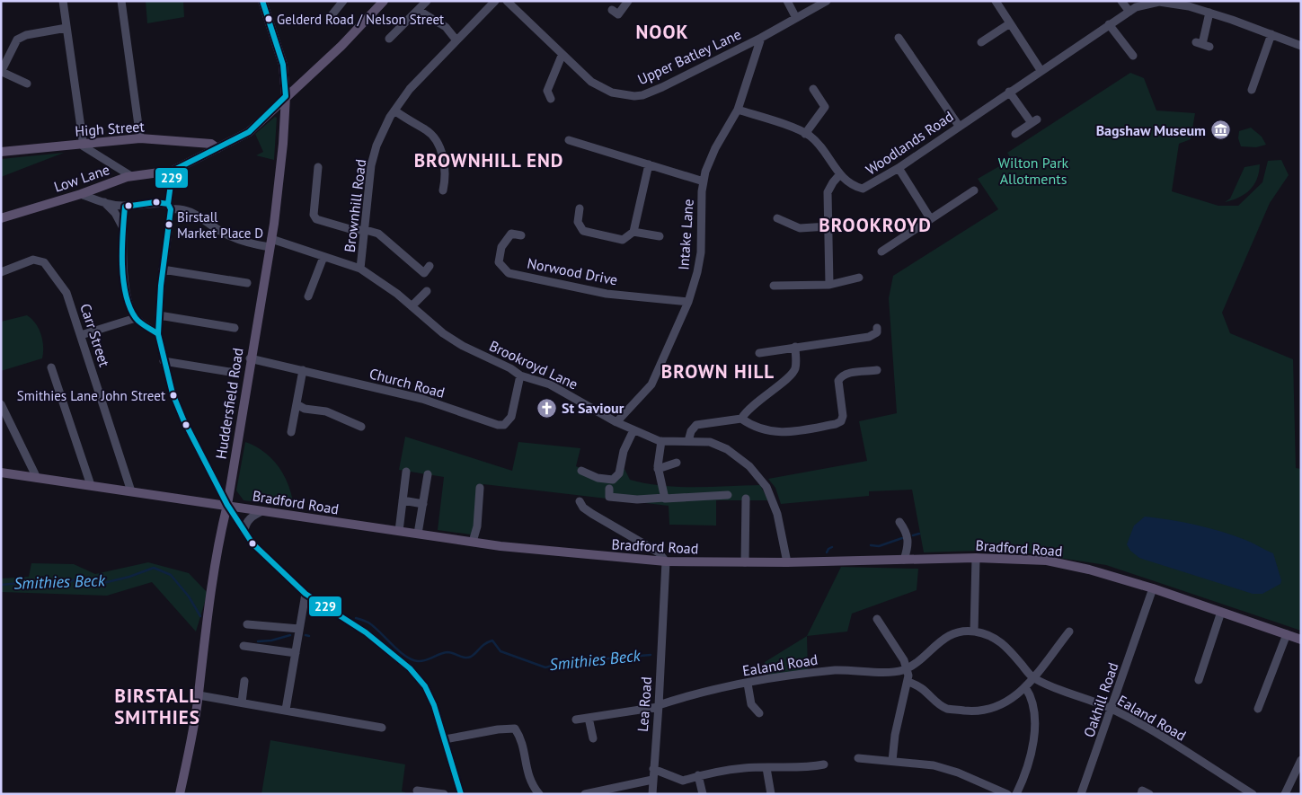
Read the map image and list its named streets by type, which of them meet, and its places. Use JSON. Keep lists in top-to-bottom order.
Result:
{
  "streets": {
    "main road": [
      "High Street",
      "Low Lane",
      "Huddersfield Road",
      "Bradford Road"
    ],
    "street": [
      "Upper Batley Lane",
      "Woodlands Road",
      "Brownhill Road",
      "Intake Lane",
      "Norwood Drive",
      "Carr Street",
      "Brookroyd Lane",
      "Church Road",
      "Ealand Road",
      "Oakhill Road",
      "Lea Road"
    ]
  },
  "crossings": [
    ["Upper Batley Lane", "Intake Lane"],
    ["High Street", "Low Lane"],
    ["Woodlands Road", "Intake Lane"],
    ["Low Lane", "Huddersfield Road"],
    ["Brownhill Road", "Brookroyd Lane"],
    ["Intake Lane", "Norwood Drive"],
    ["Intake Lane", "Brookroyd Lane"],
    ["Carr Street", "Bradford Road"],
    ["Brookroyd Lane", "Church Road"],
    ["Brookroyd Lane", "Huddersfield Road"],
    ["Brookroyd Lane", "Bradford Road"],
    ["Church Road", "Huddersfield Road"],
    ["Huddersfield Road", "Bradford Road"],
    ["Bradford Road", "Oakhill Road"],
    ["Bradford Road", "Lea Road"],
    ["Ealand Road", "Oakhill Road"],
    ["Ealand Road", "Lea Road"]
  ],
  "districts": [
    "NOOK",
    "BROWNHILL END",
    "BROOKROYD",
    "BROWN HILL",
    "BIRSTALL SMITHIES"
  ],
  "water": ["Smithies Beck"],
  "parks": ["Wilton Park Allotments"],
  "places": {
    "other": ["Gelderd Road / Nelson Street", "Birstall Market Place D", "Smithies Lane John Street"],
    "museum": ["Bagshaw Museum"],
    "church": ["St Saviour"]
  },
  "lines": ["transit line 229"]
}
